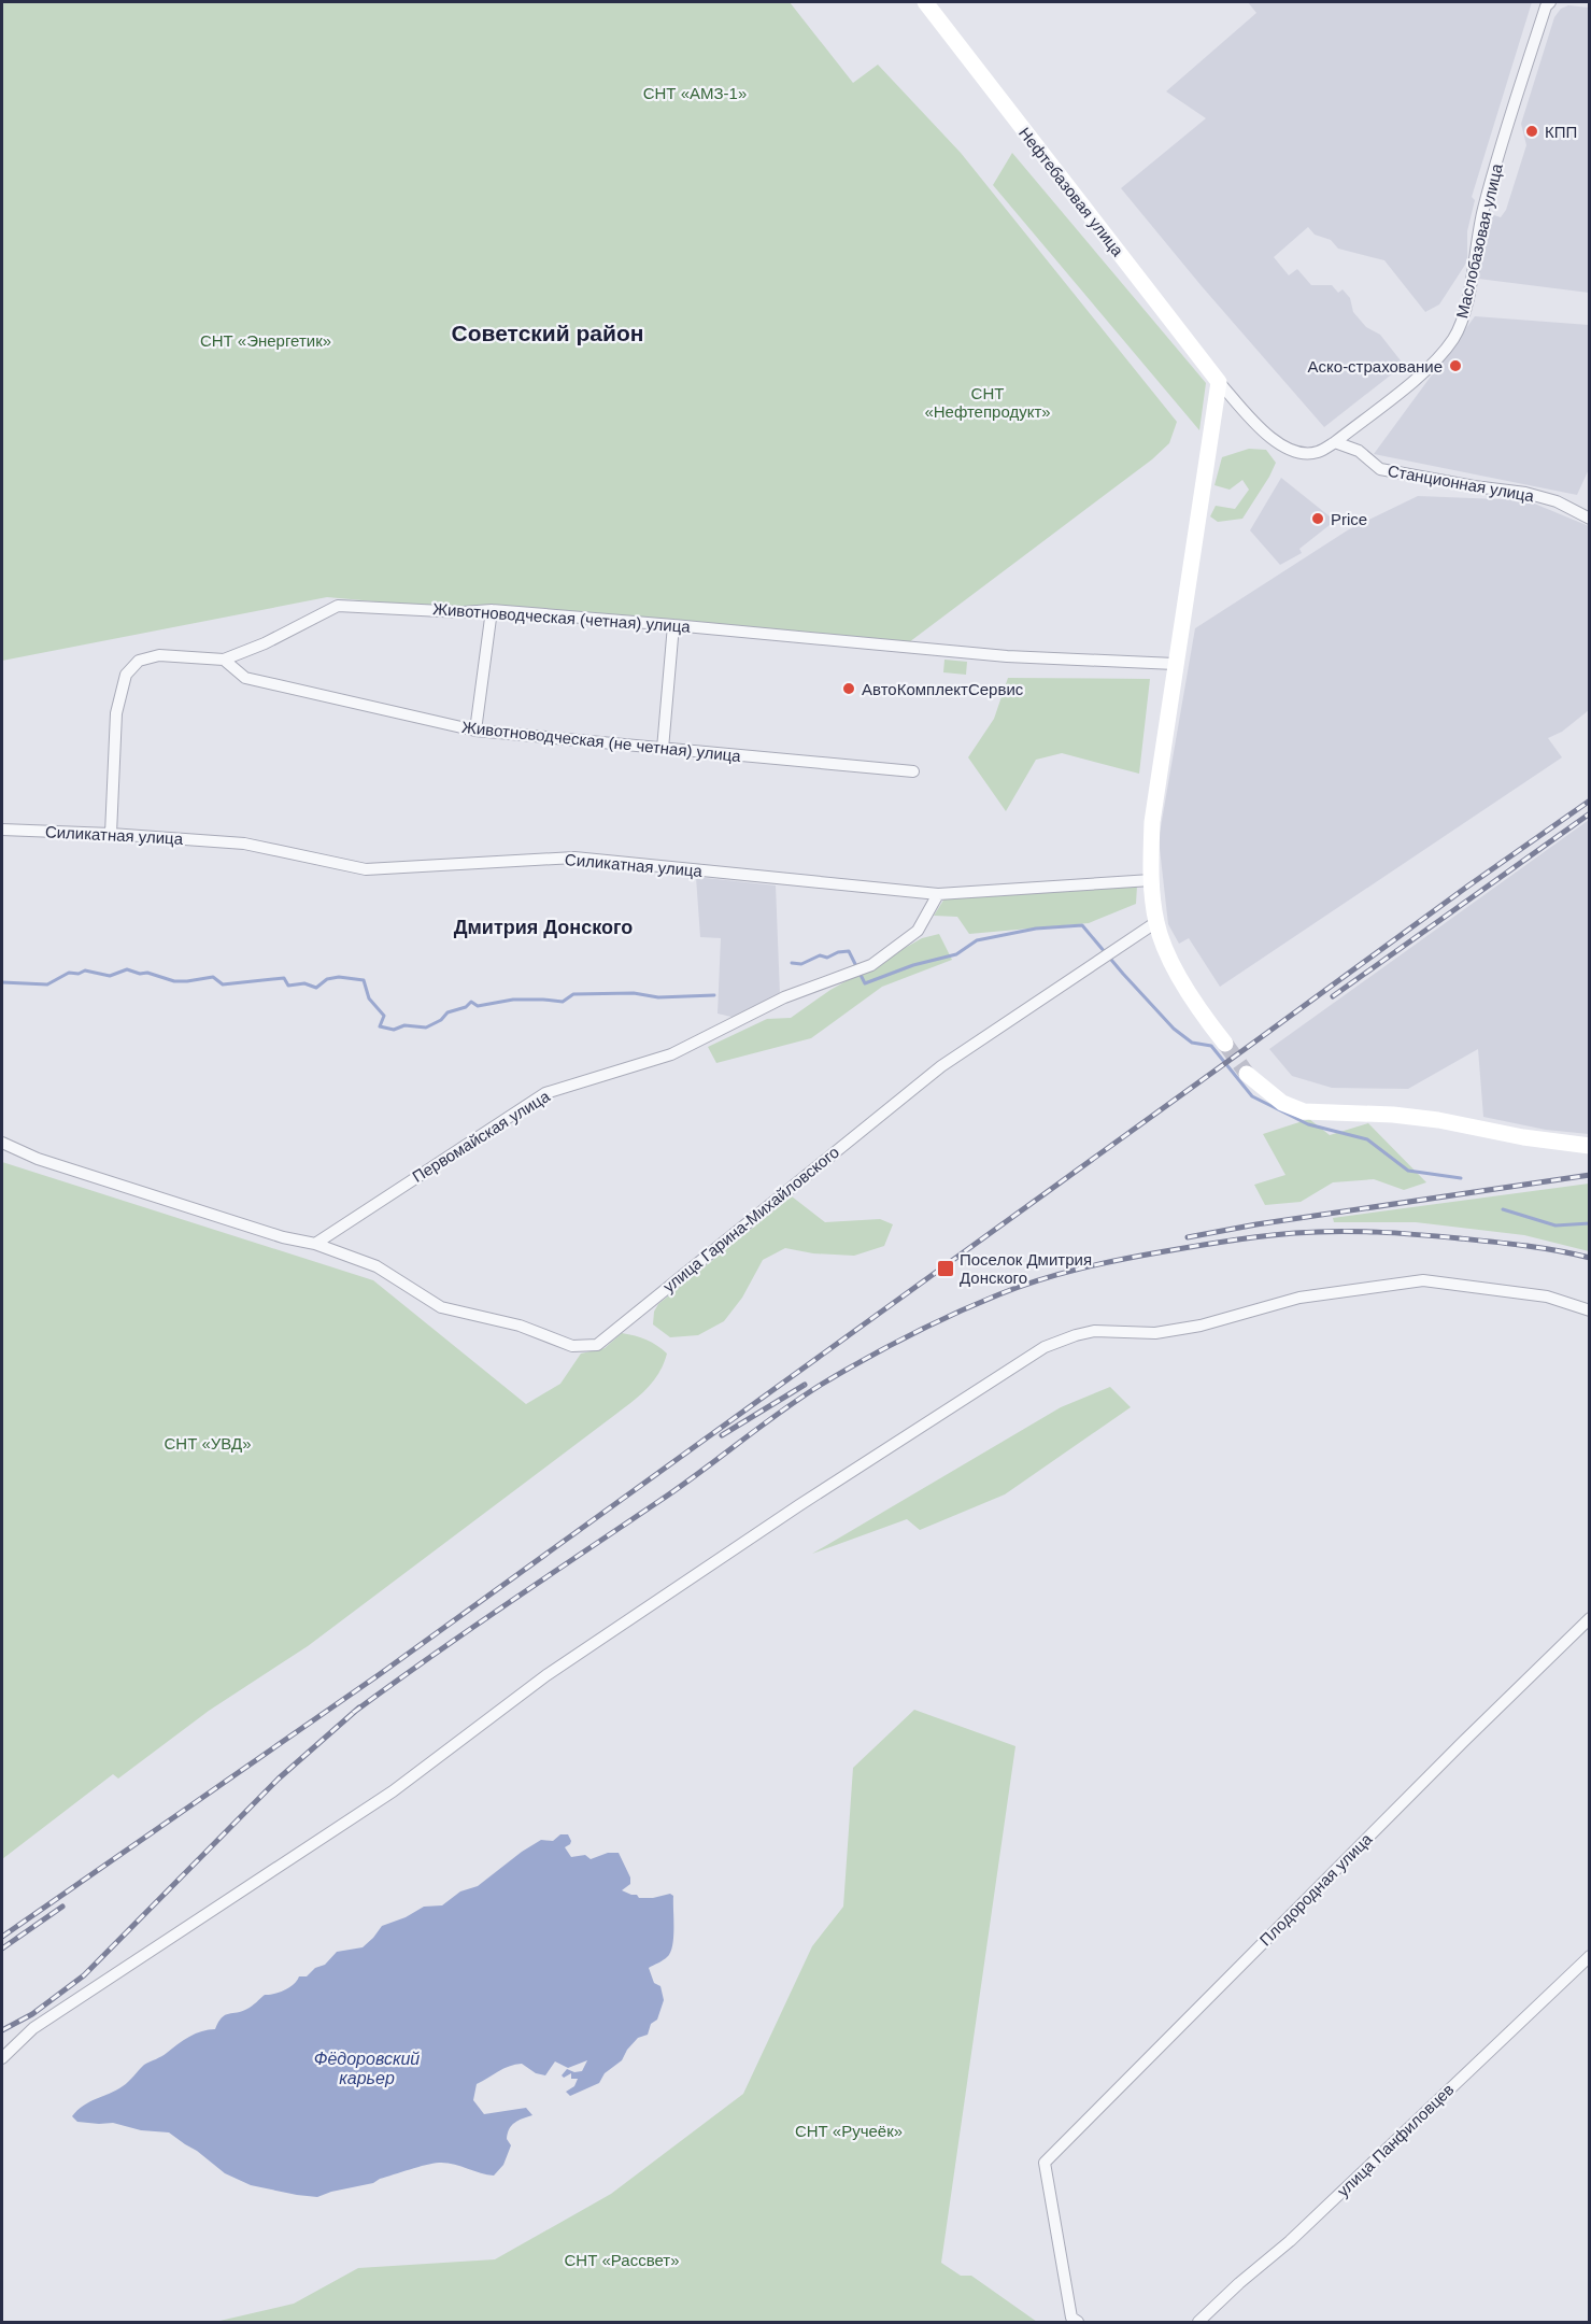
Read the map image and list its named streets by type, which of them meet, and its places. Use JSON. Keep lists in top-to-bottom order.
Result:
{
  "streets": {
    "street": [
      "Нефтебазовая улица",
      "Маслобазовая улица",
      "Станционная улица",
      "Животноводческая (четная) улица",
      "Животноводческая (не четная) улица",
      "Силикатная улица",
      "Первомайская улица",
      "улица Гарина-Михайловского",
      "Плодородная улица",
      "улица Панфиловцев"
    ]
  },
  "crossings": [
    ["Нефтебазовая улица", "Маслобазовая улица"],
    ["Маслобазовая улица", "Станционная улица"],
    ["Животноводческая (четная) улица", "Животноводческая (не четная) улица"],
    ["Животноводческая (четная) улица", "Силикатная улица"],
    ["Силикатная улица", "Первомайская улица"],
    ["Первомайская улица", "улица Гарина-Михайловского"]
  ],
  "districts": ["Советский район", "Дмитрия Донского"],
  "water": ["Фёдоровский карьер"],
  "parks": [
    "СНТ «АМЗ-1»",
    "СНТ «Энергетик»",
    "СНТ «Нефтепродукт»",
    "СНТ «УВД»",
    "СНТ «Ручеёк»",
    "СНТ «Рассвет»"
  ],
  "places": {
    "other": [
      "КПП",
      "Аско-страхование",
      "Price",
      "АвтоКомплектСервис"
    ],
    "transit": ["Поселок Дмитрия Донского"]
  }
}
